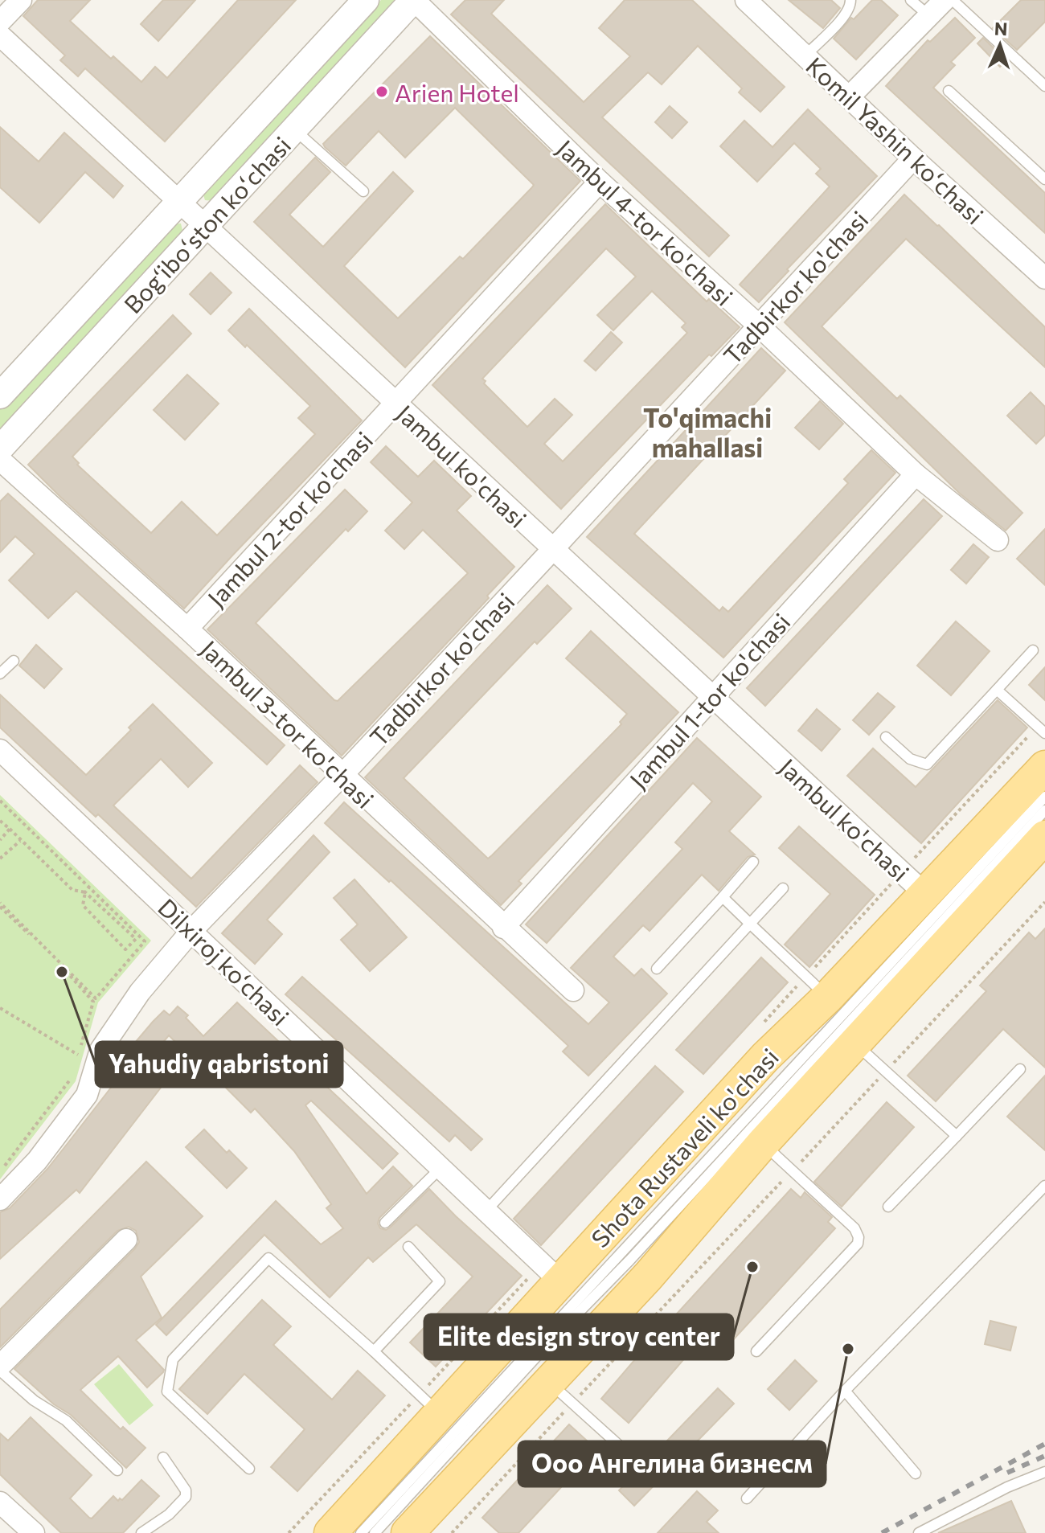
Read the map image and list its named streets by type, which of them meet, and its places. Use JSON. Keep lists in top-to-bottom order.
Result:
{
  "streets": {
    "main road": ["Shota Rustaveli ko'chasi"],
    "street": [
      "Komil Yashin koʻchasi",
      "Jambul 4-tor ko'chasi",
      "Bogʻiboʻston koʻchasi",
      "Tadbirkor ko'chasi",
      "Jambul ko'chasi",
      "Jambul 2-tor ko'chasi",
      "Jambul 1-tor ko'chasi",
      "Jambul 3-tor ko'chasi",
      "Dilxiroj ko‘chasi"
    ]
  },
  "crossings": [
    ["Komil Yashin koʻchasi", "Tadbirkor ko'chasi"],
    ["Jambul 4-tor ko'chasi", "Bogʻiboʻston koʻchasi"],
    ["Jambul 4-tor ko'chasi", "Tadbirkor ko'chasi"],
    ["Jambul 4-tor ko'chasi", "Jambul 2-tor ko'chasi"],
    ["Jambul 4-tor ko'chasi", "Jambul 1-tor ko'chasi"],
    ["Bogʻiboʻston koʻchasi", "Jambul ko'chasi"],
    ["Tadbirkor ko'chasi", "Jambul ko'chasi"],
    ["Tadbirkor ko'chasi", "Jambul 3-tor ko'chasi"],
    ["Tadbirkor ko'chasi", "Dilxiroj ko‘chasi"],
    ["Jambul ko'chasi", "Jambul 2-tor ko'chasi"],
    ["Jambul ko'chasi", "Jambul 1-tor ko'chasi"],
    ["Jambul ko'chasi", "Shota Rustaveli ko'chasi"],
    ["Jambul 2-tor ko'chasi", "Jambul 3-tor ko'chasi"],
    ["Jambul 1-tor ko'chasi", "Jambul 3-tor ko'chasi"],
    ["Dilxiroj ko‘chasi", "Shota Rustaveli ko'chasi"]
  ],
  "districts": ["To'qimachi mahallasi"],
  "places": [
    "Arien Hotel",
    "Yahudiy qabristoni",
    "Elite design stroy center",
    "Ооо Ангелина бизнесм"
  ],
  "north": "top"
}
